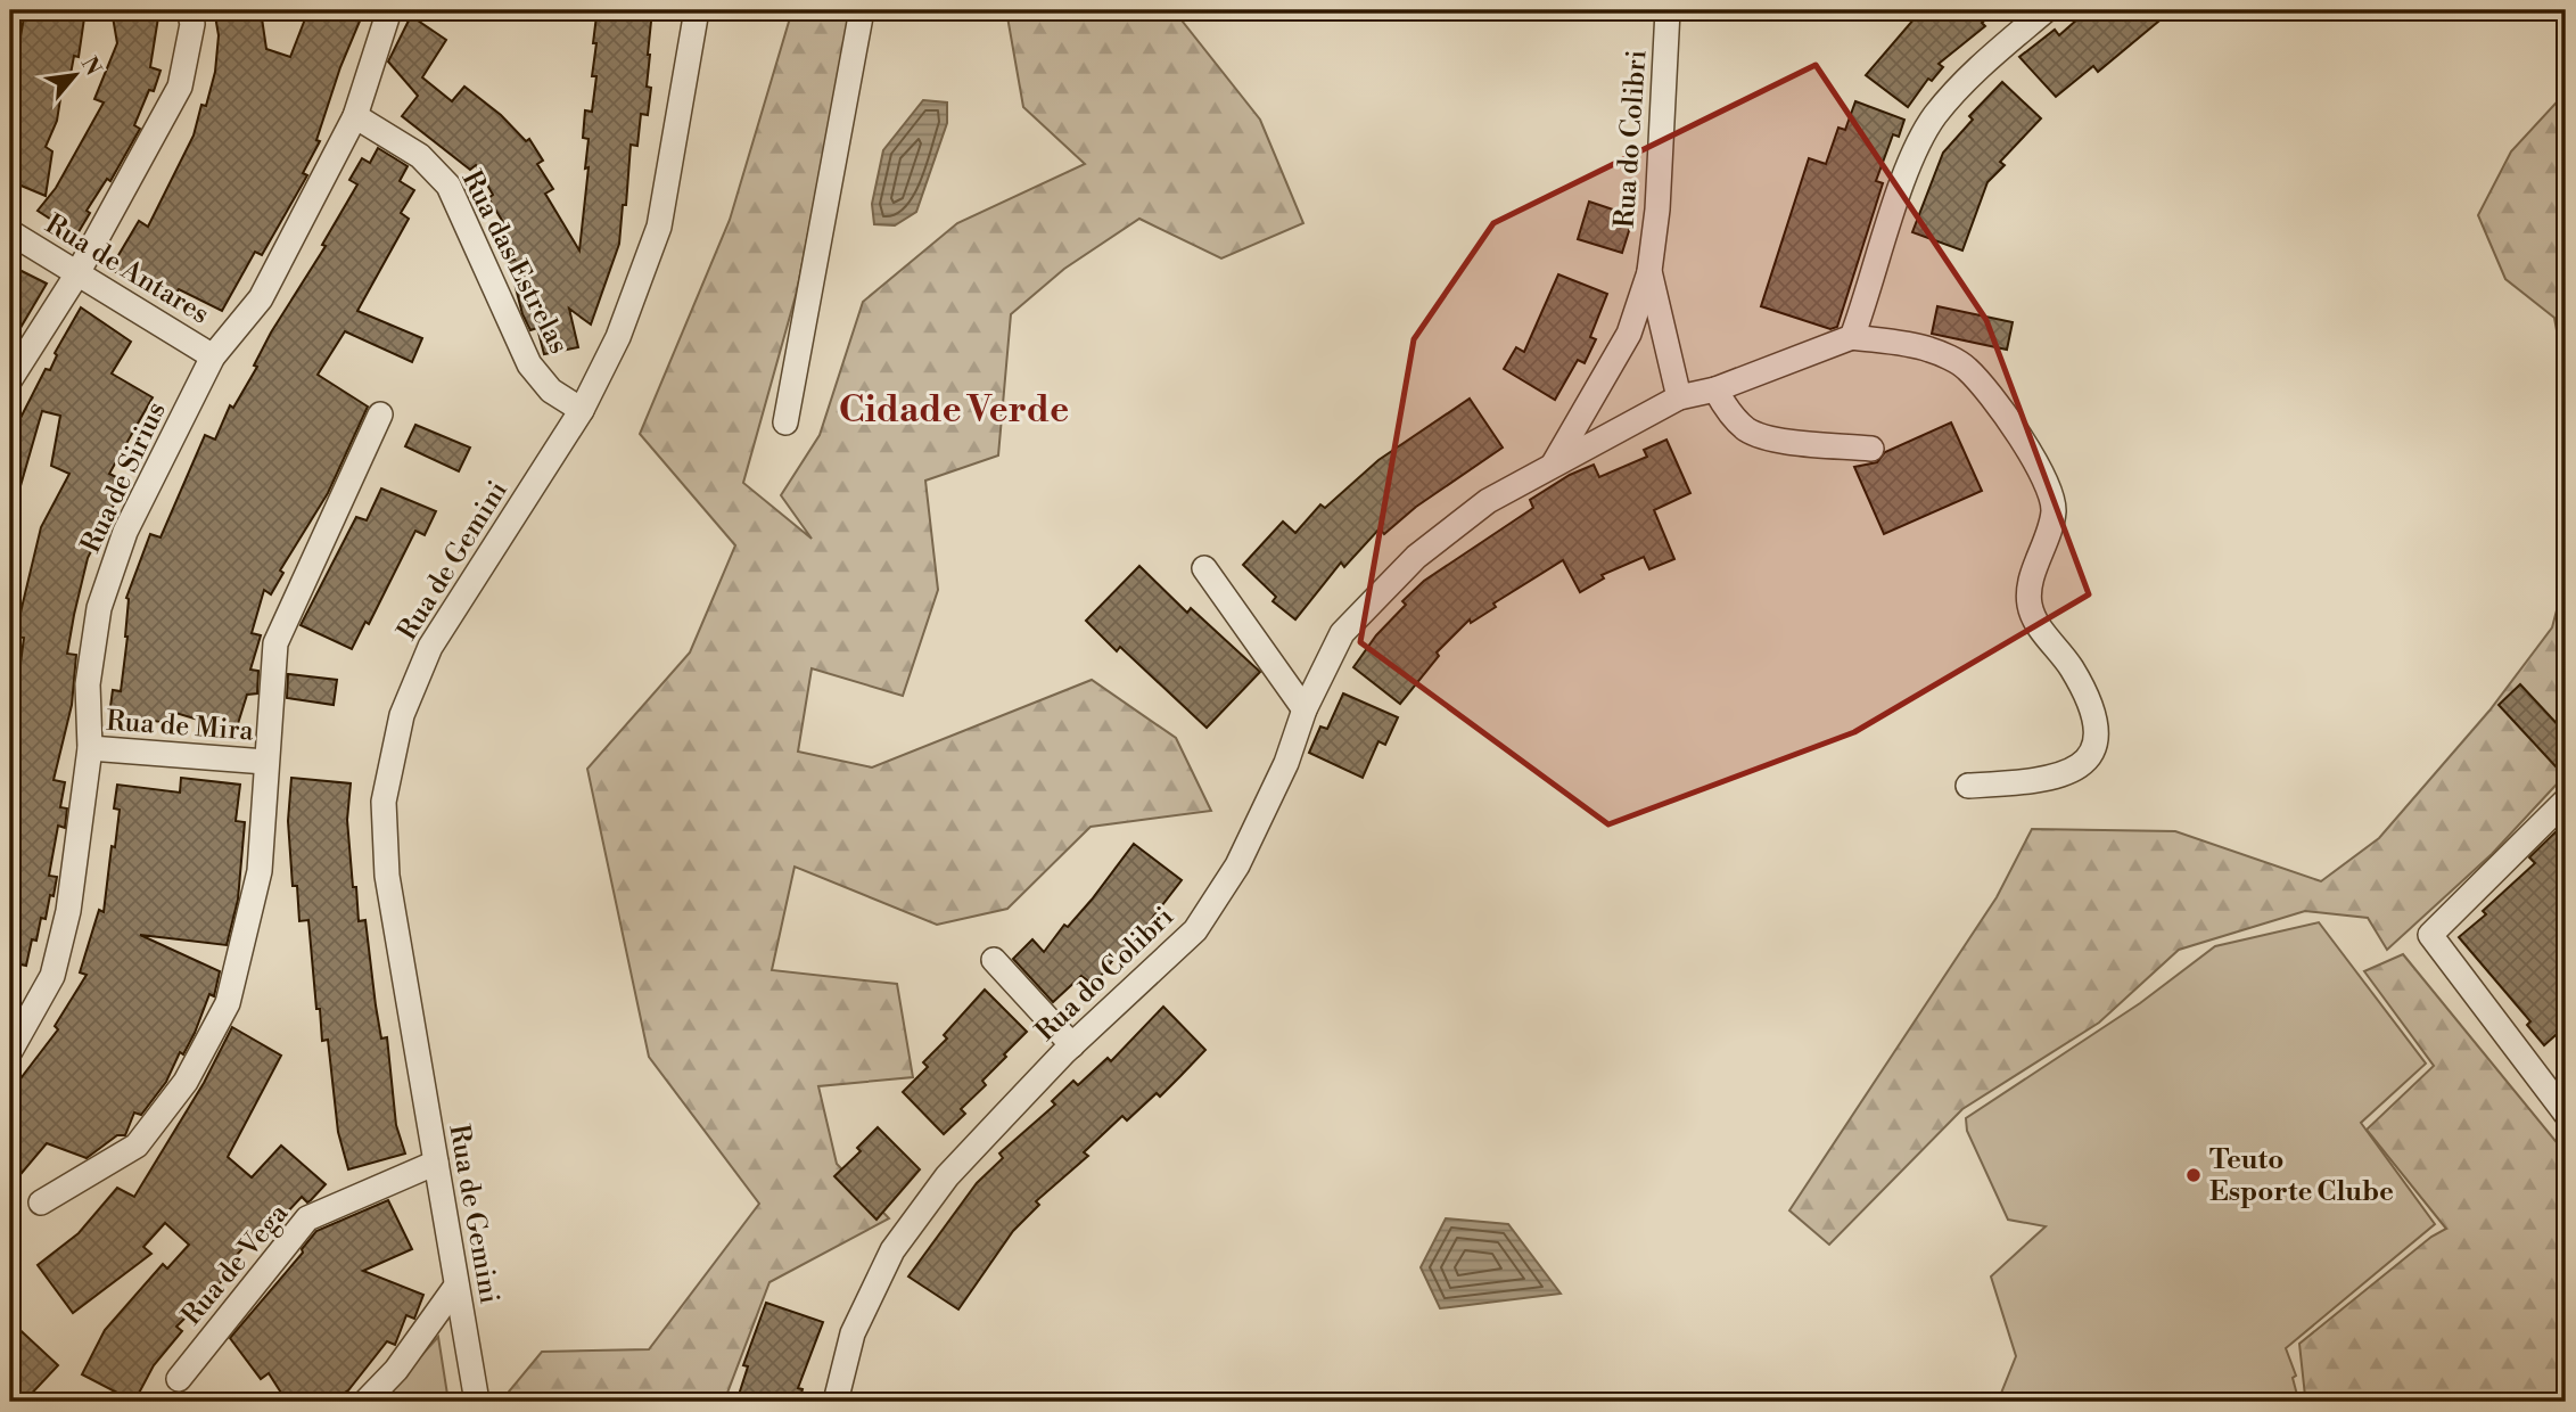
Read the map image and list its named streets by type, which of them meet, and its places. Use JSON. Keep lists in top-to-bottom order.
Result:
{
  "streets": {
    "street": [
      "Rua do Colibri",
      "Rua das Estrelas",
      "Rua de Antares",
      "Rua de Sirius",
      "Rua de Gemini",
      "Rua de Mira",
      "Rua de Vega"
    ]
  },
  "crossings": [
    ["Rua das Estrelas", "Rua de Sirius"],
    ["Rua das Estrelas", "Rua de Gemini"],
    ["Rua de Antares", "Rua de Sirius"],
    ["Rua de Sirius", "Rua de Mira"],
    ["Rua de Gemini", "Rua de Vega"]
  ],
  "districts": ["Cidade Verde"],
  "places": ["Teuto Esporte Clube"],
  "north": "top right"
}
